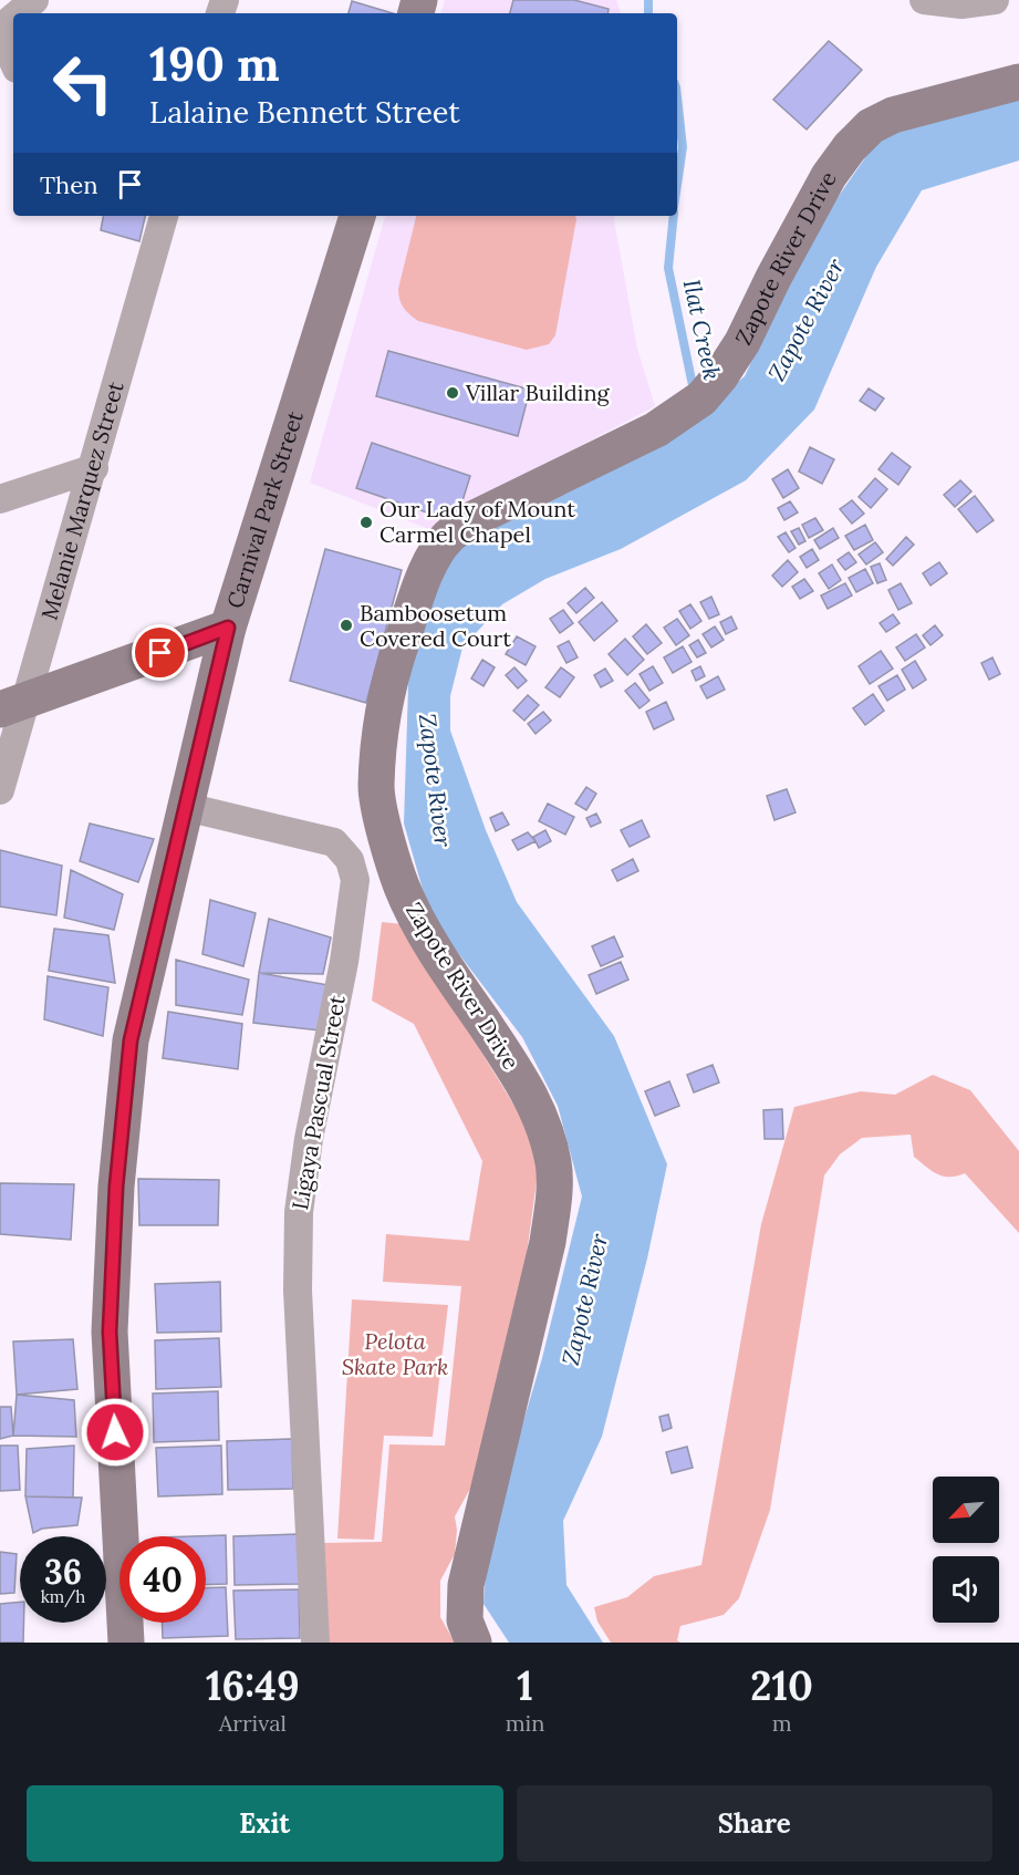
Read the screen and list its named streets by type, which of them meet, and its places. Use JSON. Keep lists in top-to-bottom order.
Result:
{
  "streets": {
    "main road": ["Zapote River Drive", "Carnival Park Street"],
    "street": ["Melanie Marquez Street", "Ligaya Pascual Street"]
  },
  "crossings": [
    ["Carnival Park Street", "Ligaya Pascual Street"]
  ],
  "water": ["Zapote River", "Ilat Creek"],
  "parks": ["Pelota Skate Park"],
  "places": ["Villar Building", "Our Lady of Mount Carmel Chapel", "Bamboosetum Covered Court"],
  "north": "bottom left",
  "page": {
    "turn": ["190 m", "Lalaine Bennett Street"],
    "then": "Then",
    "speed": "36 km/h",
    "limit": "40",
    "eta": [
      "16:49",
      "Arrival",
      "1",
      "min",
      "210",
      "m"
    ],
    "buttons": ["Exit", "Share"]
  }
}
